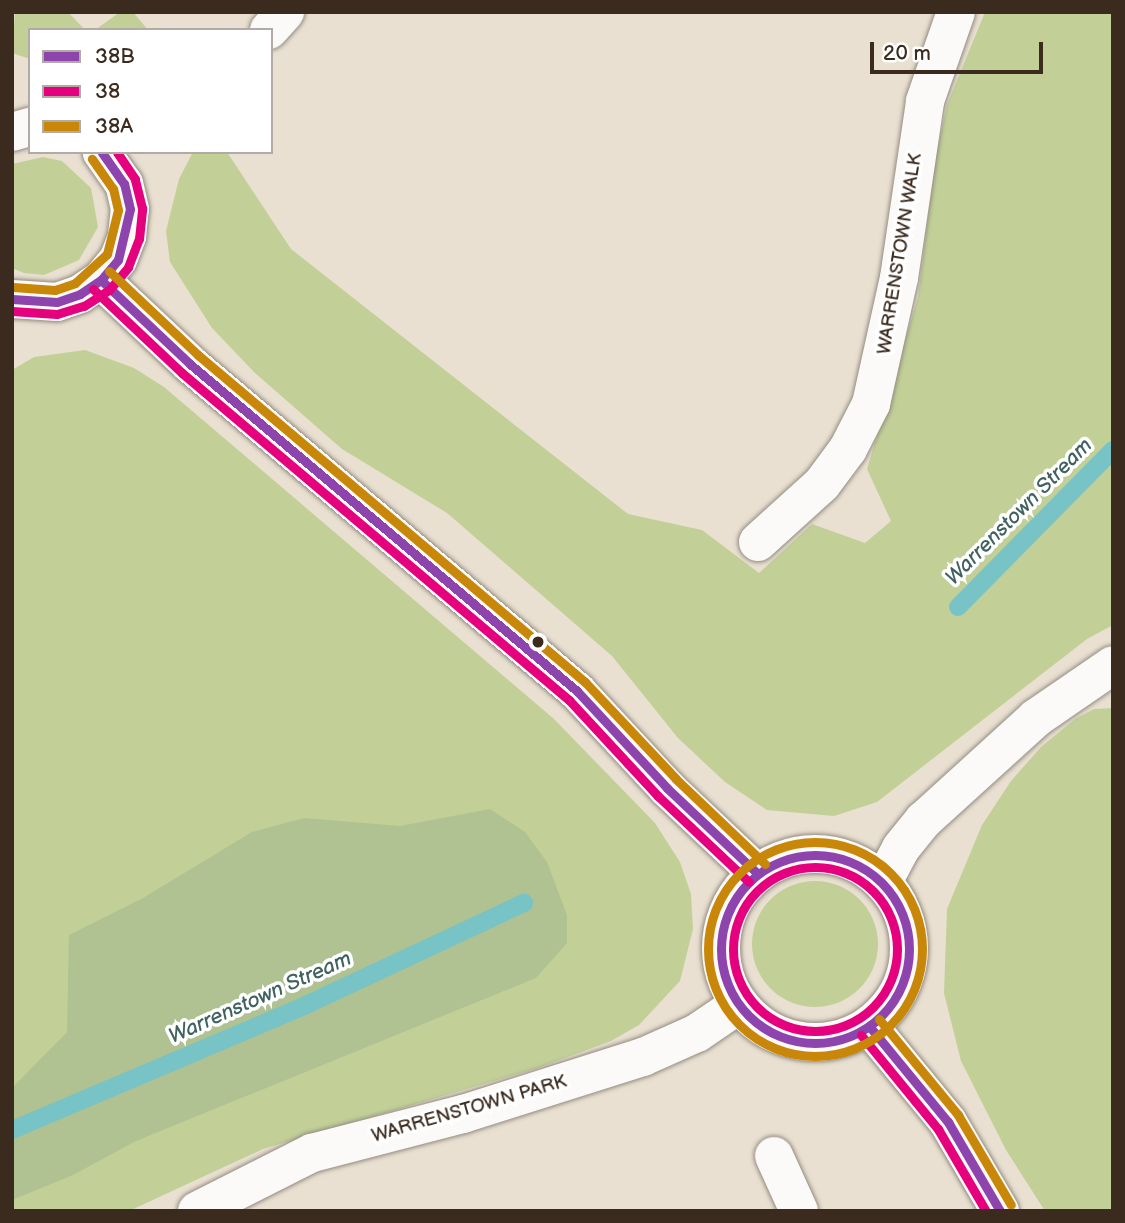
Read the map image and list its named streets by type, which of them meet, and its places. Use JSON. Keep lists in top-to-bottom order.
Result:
{
  "streets": {
    "street": ["WARRENSTOWN WALK", "WARRENSTOWN PARK"]
  },
  "water": ["Warrenstown Stream"],
  "lines": ["transit line 38B", "transit line 38", "transit line 38A"],
  "legend": ["38B", "38", "38A"],
  "scale_bar": "20 m"
}
